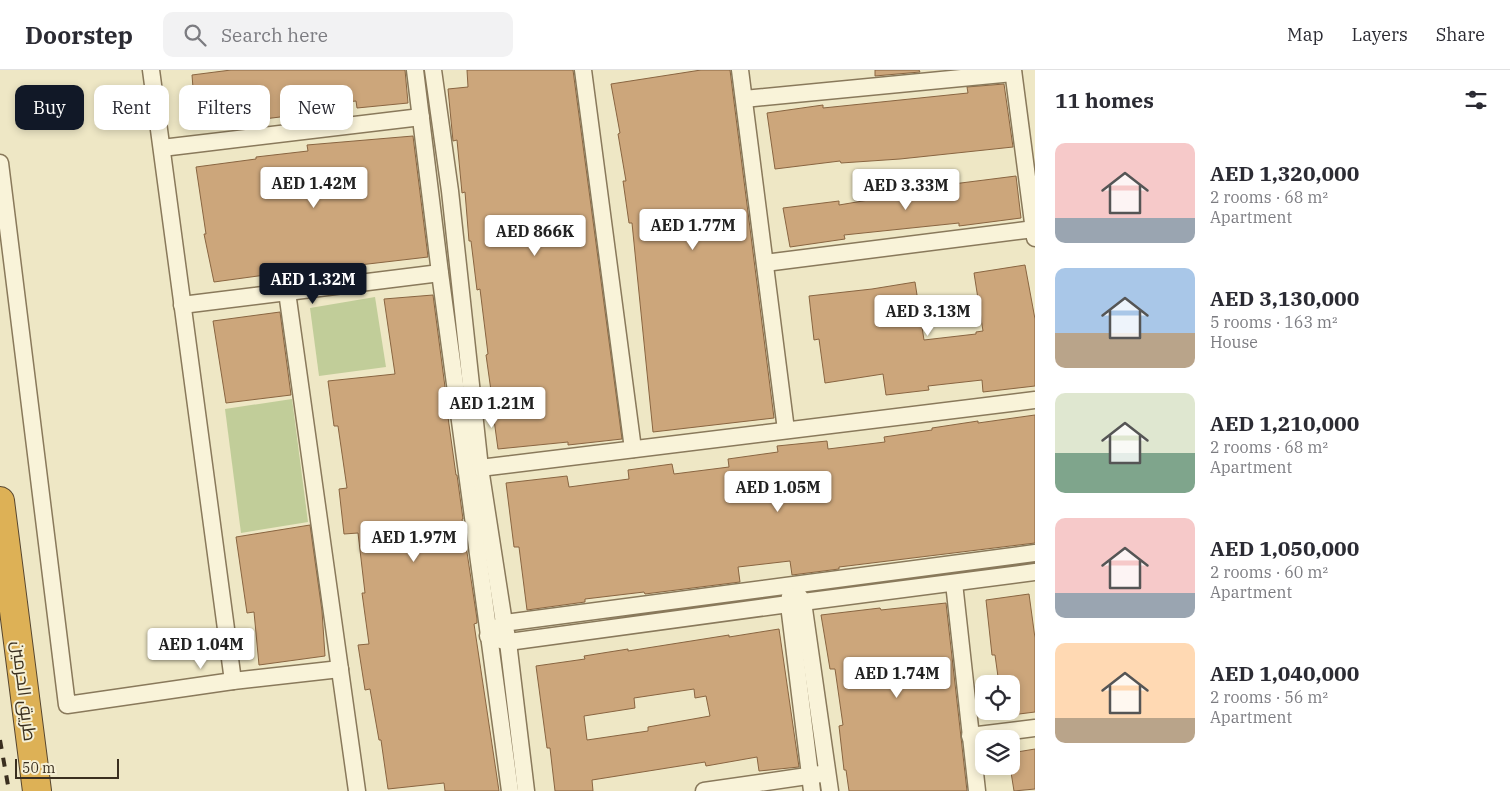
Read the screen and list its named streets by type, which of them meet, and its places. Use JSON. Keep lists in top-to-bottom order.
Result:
{
  "streets": {
    "highway": ["طريق الحرمين"]
  },
  "scale_bar": "50 m",
  "page": {
    "header": "Doorstep",
    "search": "Search here",
    "nav": ["Map", "Layers", "Share"],
    "heading": "11 homes",
    "chip": [
      "Buy",
      "Rent",
      "Filters",
      "New"
    ],
    "list": [
      {
        "name": "AED 1,320,000",
        "note": "2 rooms · 68 m² · Apartment"
      },
      {
        "name": "AED 3,130,000",
        "note": "5 rooms · 163 m² · House"
      },
      {
        "name": "AED 1,210,000",
        "note": "2 rooms · 68 m² · Apartment"
      },
      {
        "name": "AED 1,050,000",
        "note": "2 rooms · 60 m² · Apartment"
      },
      {
        "name": "AED 1,040,000",
        "note": "2 rooms · 56 m² · Apartment"
      }
    ],
    "price": [
      "AED 1.42M",
      "AED 3.33M",
      "AED 1.77M",
      "AED 866K",
      "AED 1.32M",
      "AED 3.13M",
      "AED 1.21M",
      "AED 1.05M",
      "AED 1.97M",
      "AED 1.04M",
      "AED 1.74M"
    ],
    "scale": "50 m"
  }
}
